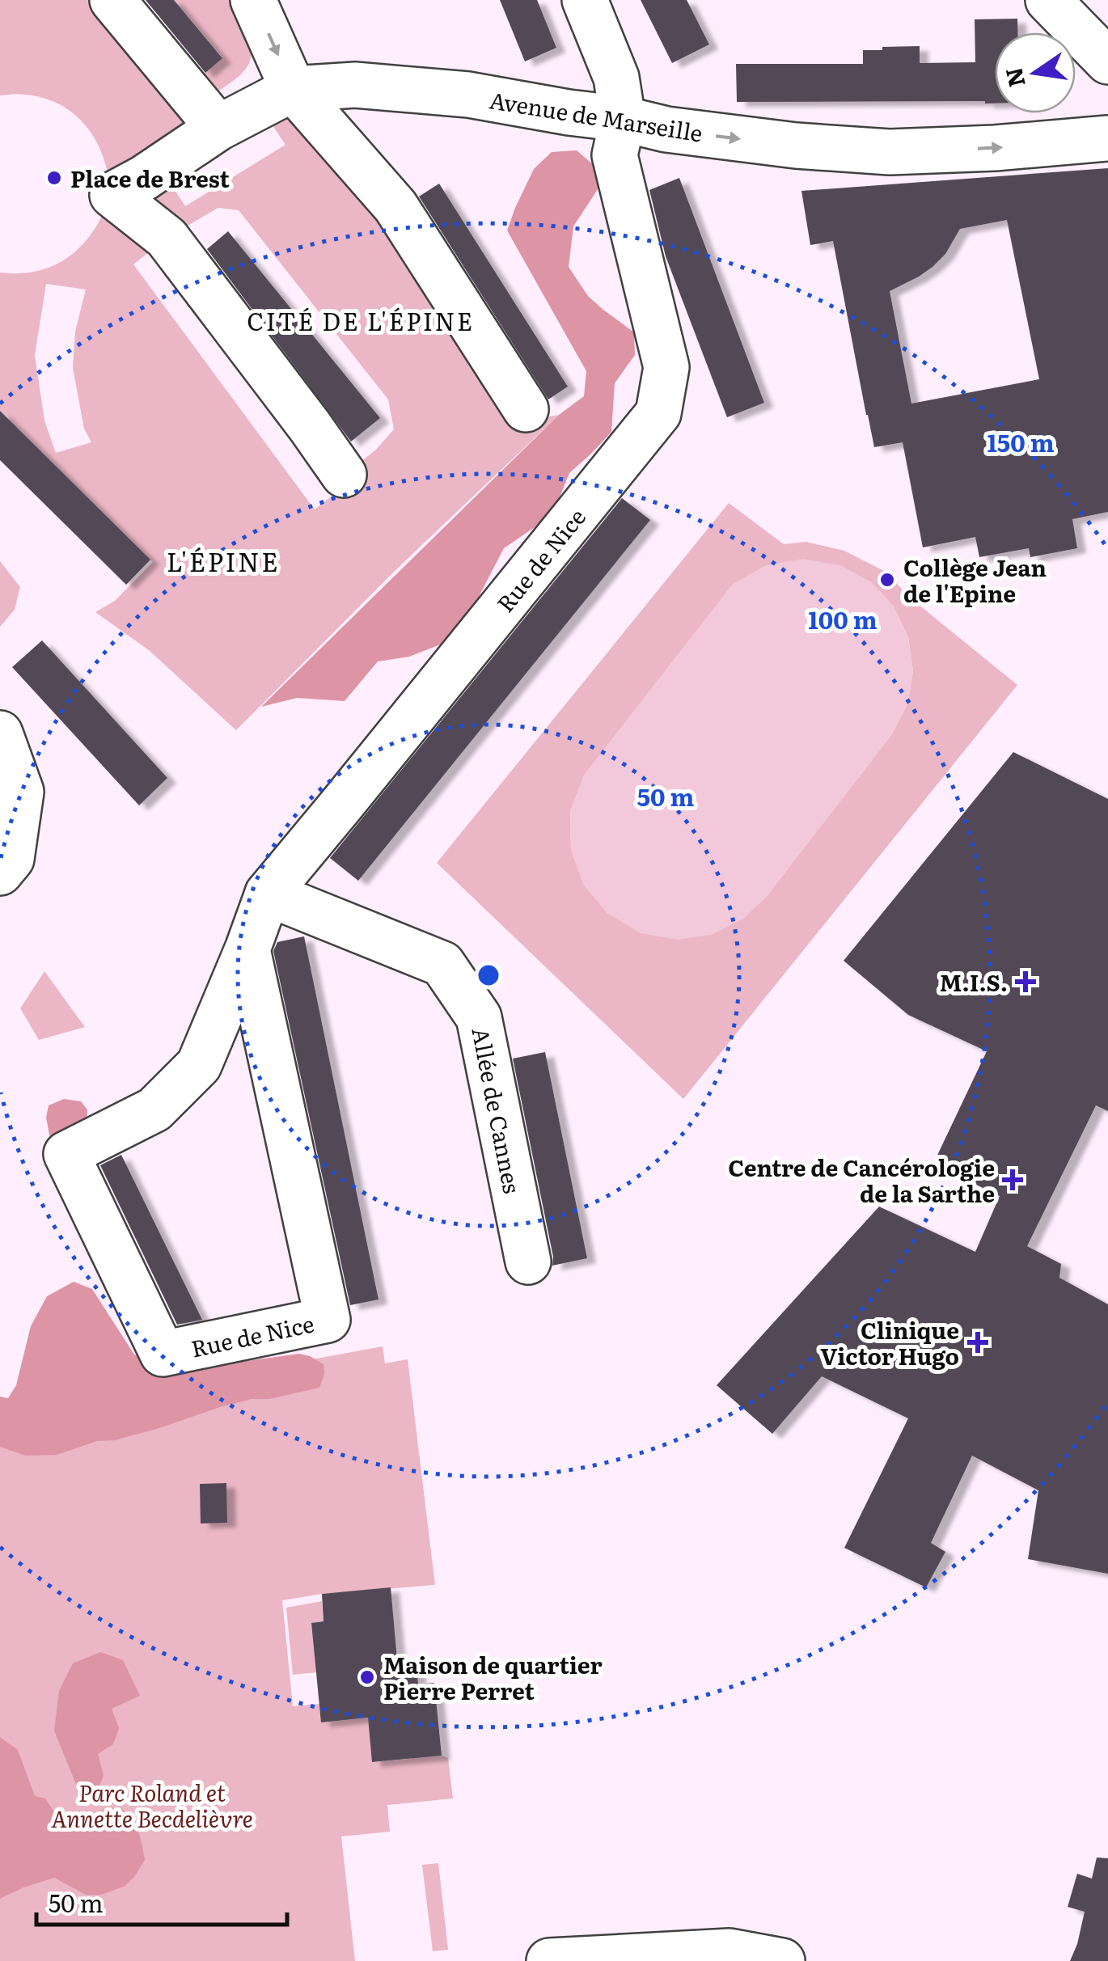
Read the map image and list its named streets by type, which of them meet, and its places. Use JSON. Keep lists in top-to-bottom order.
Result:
{
  "streets": {
    "street": ["Avenue de Marseille", "Rue de Nice", "Allée de Cannes"]
  },
  "crossings": [
    ["Avenue de Marseille", "Rue de Nice"],
    ["Rue de Nice", "Allée de Cannes"]
  ],
  "districts": ["CITÉ DE L'ÉPINE", "L'ÉPINE"],
  "parks": ["Parc Roland et Annette Becdelièvre"],
  "places": {
    "other": ["Place de Brest", "Collège Jean de l'Epine", "Maison de quartier Pierre Perret"],
    "health": ["M.I.S.", "Centre de Cancérologie de la Sarthe", "Clinique Victor Hugo"]
  },
  "scale_bar": "50 m",
  "north": "left",
  "rings": ["150 m", "100 m", "50 m"]
}
